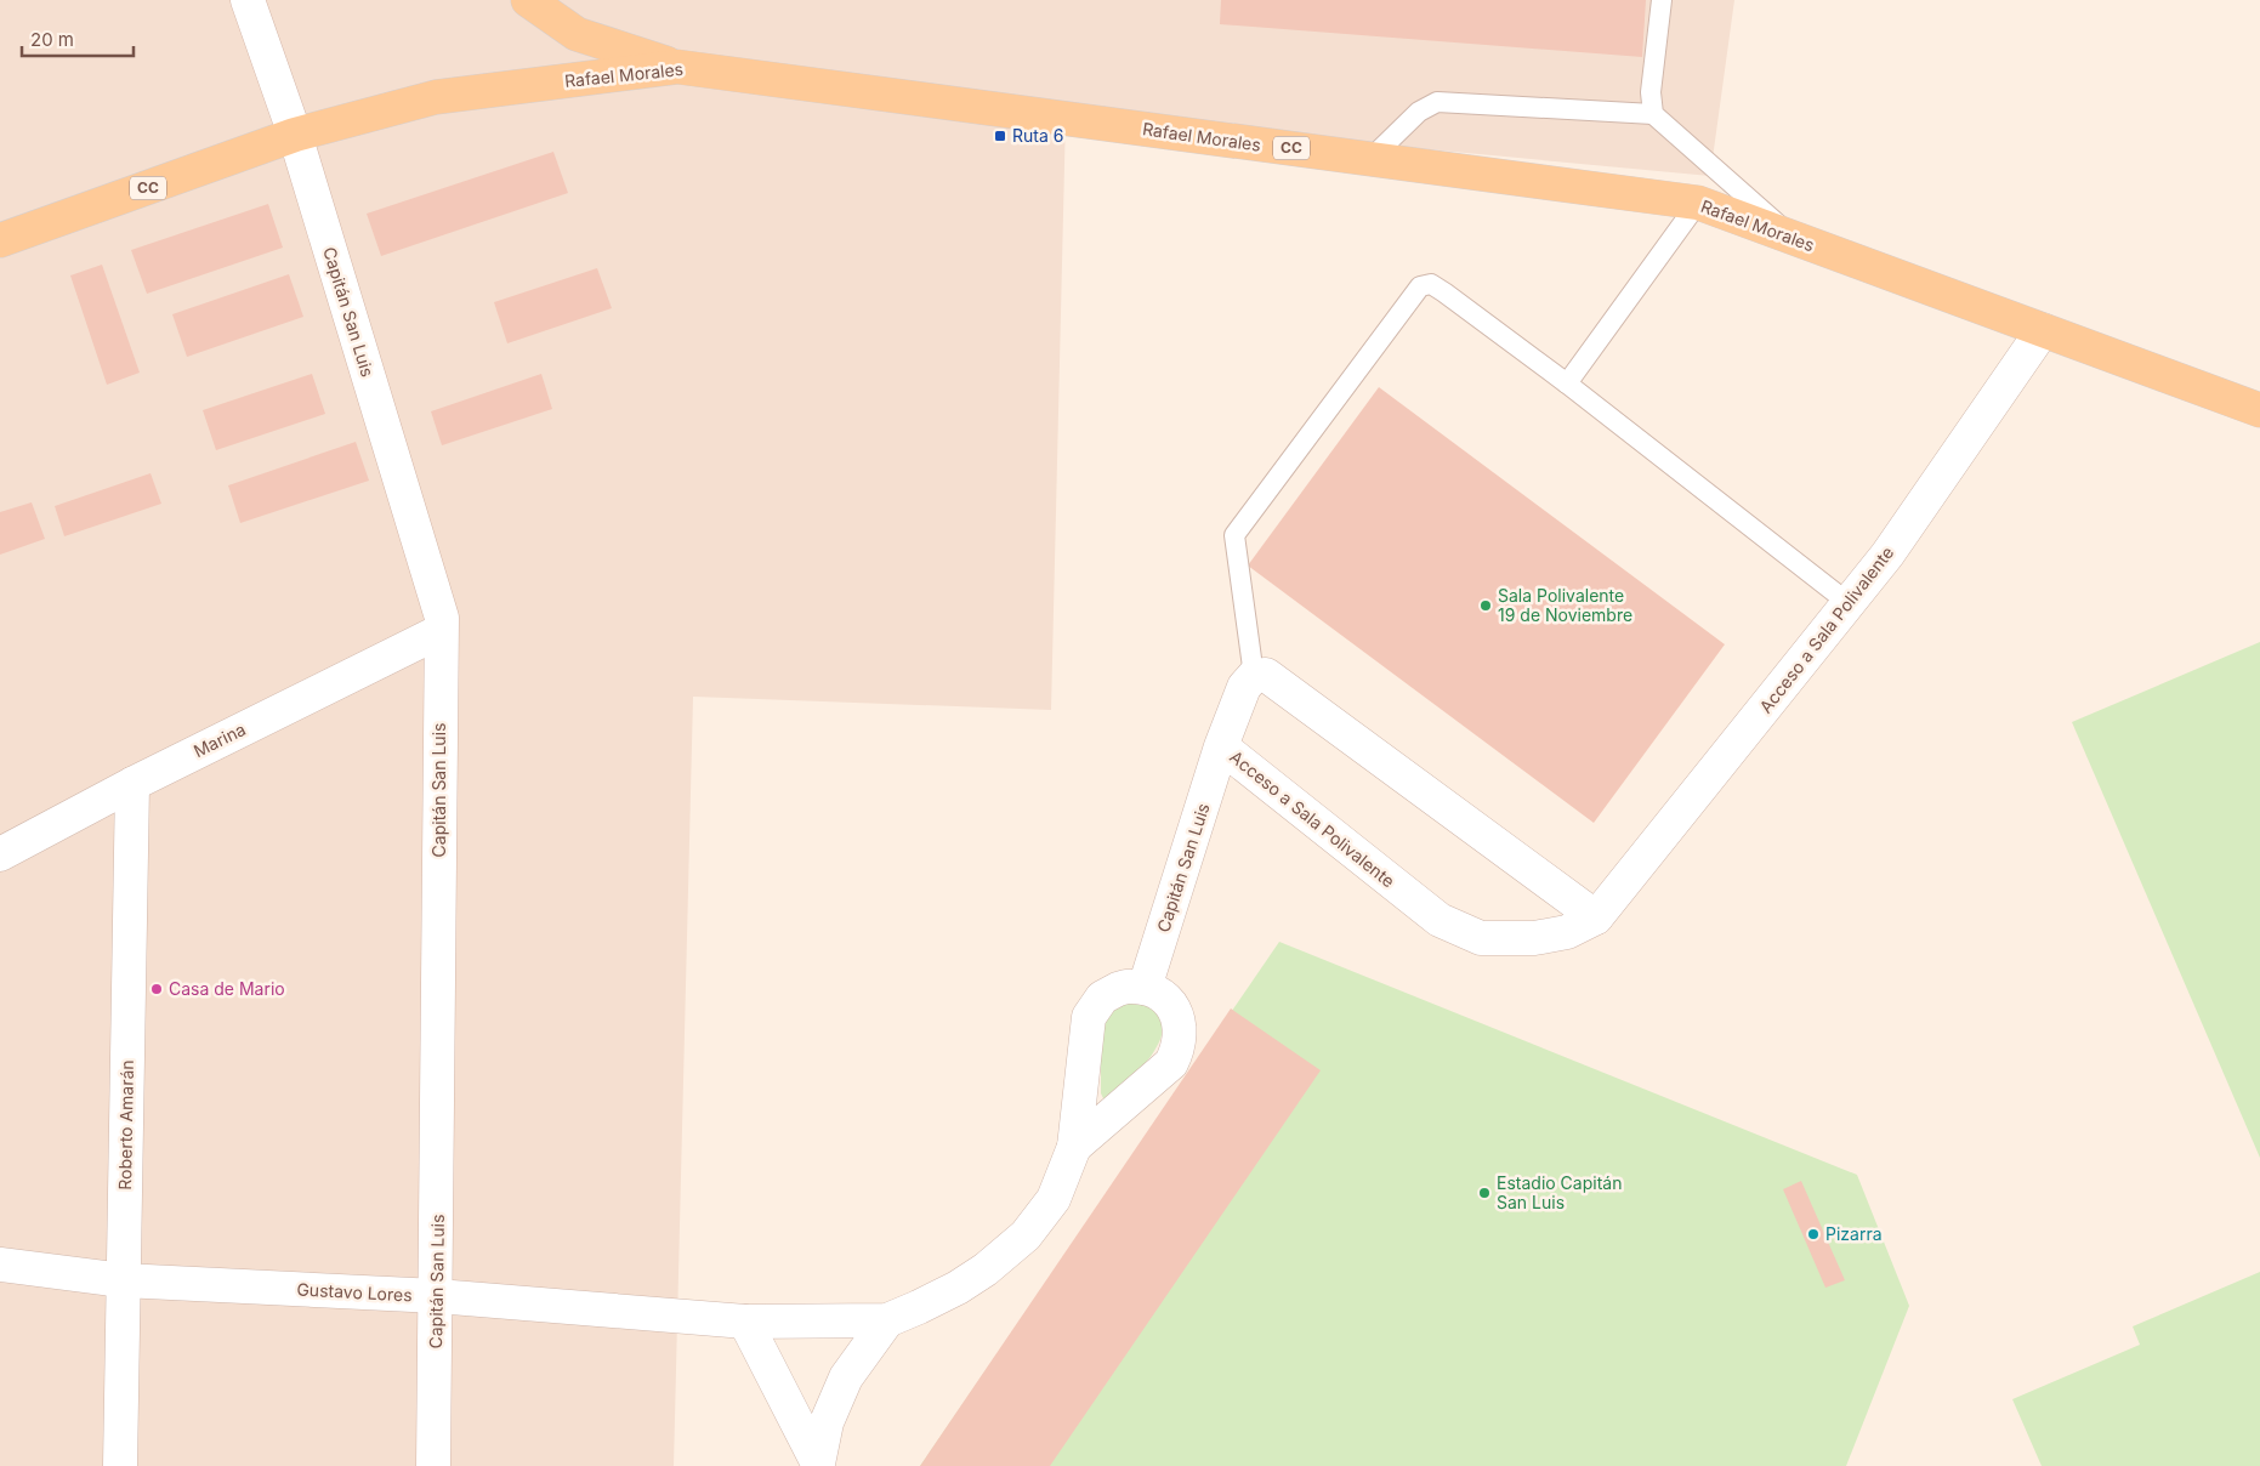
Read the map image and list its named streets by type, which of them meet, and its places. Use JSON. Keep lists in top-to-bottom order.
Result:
{
  "streets": {
    "main road": ["Rafael Morales", "CC"],
    "street": [
      "Capitán San Luis",
      "Acceso a Sala Polivalente",
      "Marina",
      "Roberto Amarán",
      "Gustavo Lores"
    ]
  },
  "crossings": [
    ["Rafael Morales", "CC"],
    ["Rafael Morales", "Capitán San Luis"],
    ["Rafael Morales", "Acceso a Sala Polivalente"],
    ["CC", "Capitán San Luis"],
    ["Capitán San Luis", "Acceso a Sala Polivalente"],
    ["Capitán San Luis", "Marina"],
    ["Capitán San Luis", "Gustavo Lores"],
    ["Marina", "Roberto Amarán"],
    ["Roberto Amarán", "Gustavo Lores"]
  ],
  "places": {
    "transit": ["Ruta 6"],
    "other": [
      "Sala Polivalente 19 de Noviembre",
      "Casa de Mario",
      "Estadio Capitán San Luis",
      "Pizarra"
    ]
  },
  "scale_bar": "20 m"
}
